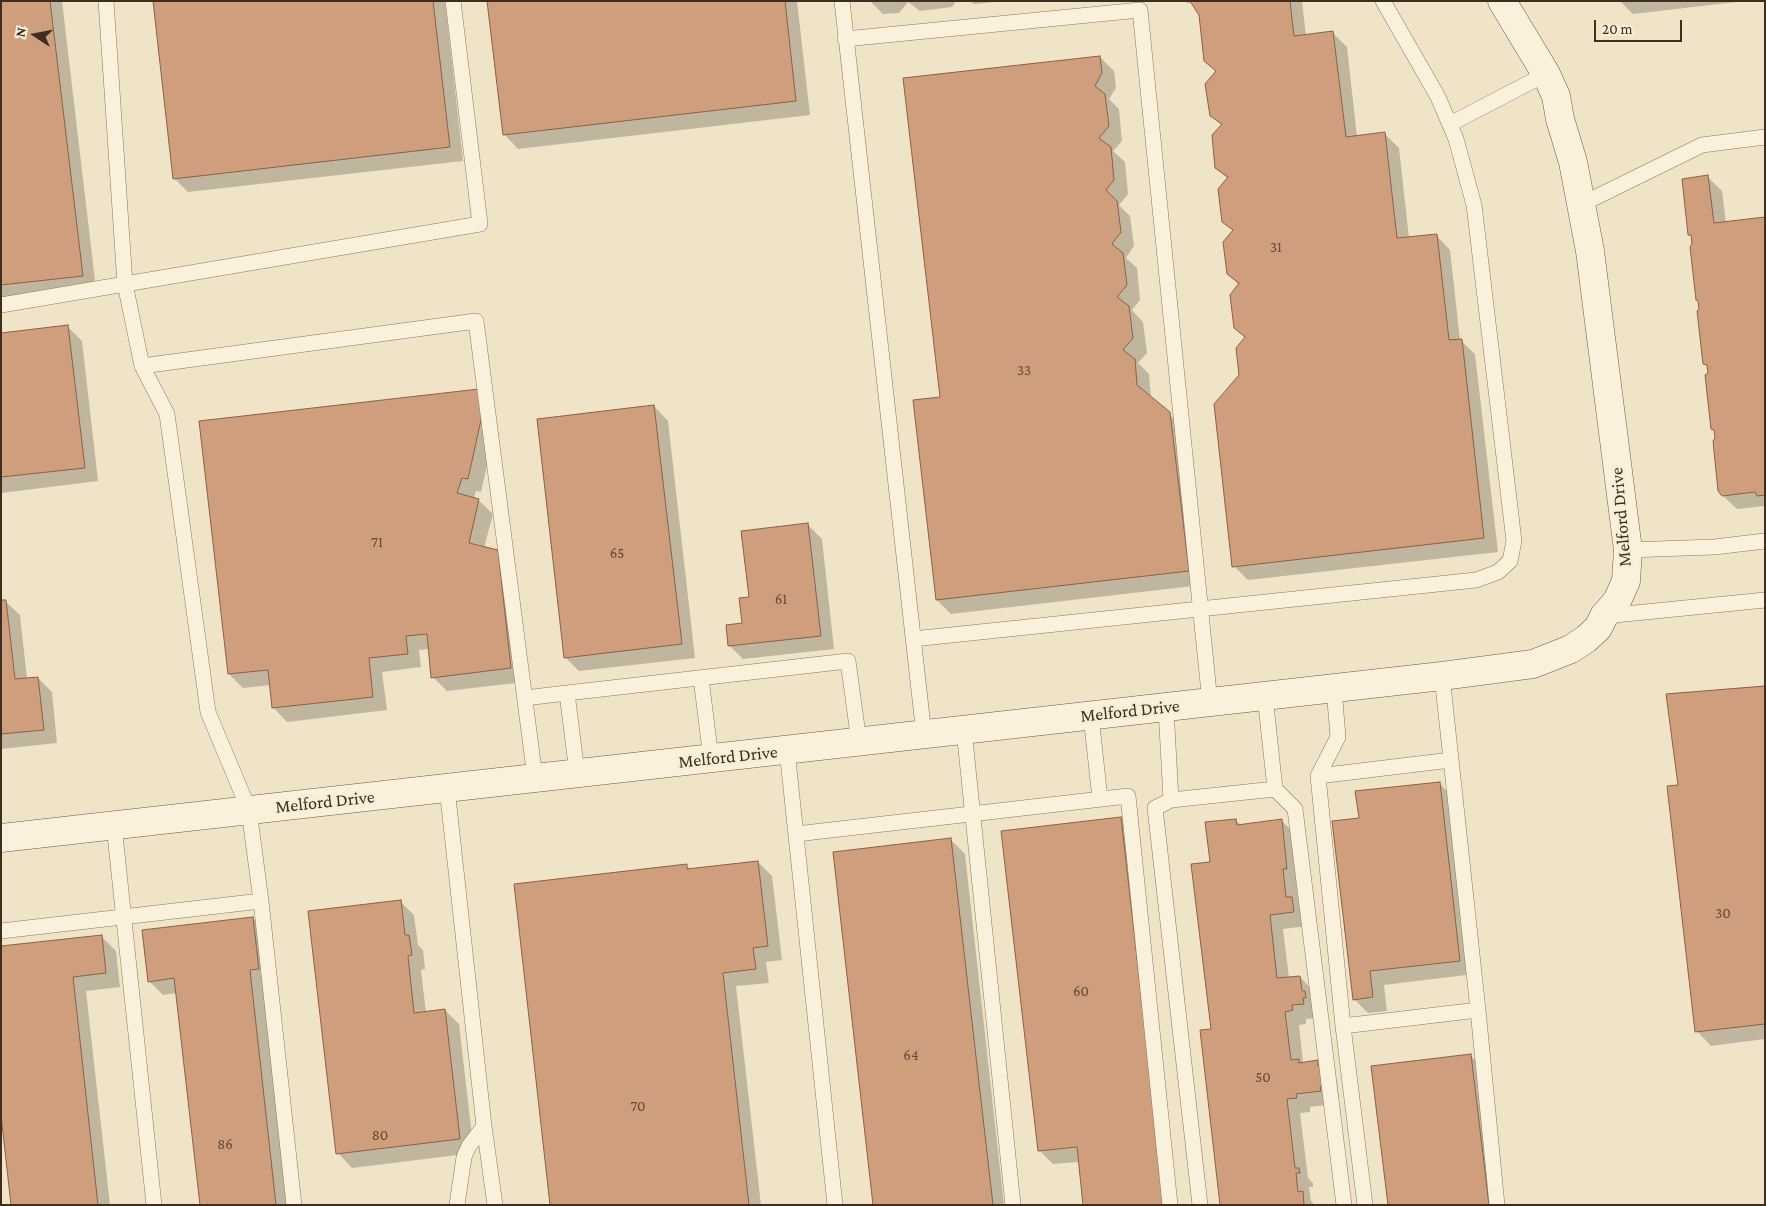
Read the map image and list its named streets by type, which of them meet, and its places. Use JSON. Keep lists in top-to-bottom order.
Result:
{
  "streets": {
    "street": ["Melford Drive"]
  },
  "house_numbers": [
    "31",
    "33",
    "71",
    "65",
    "61",
    "30",
    "60",
    "64",
    "50",
    "70",
    "80",
    "86"
  ],
  "scale_bar": "20 m",
  "north": "left"
}
